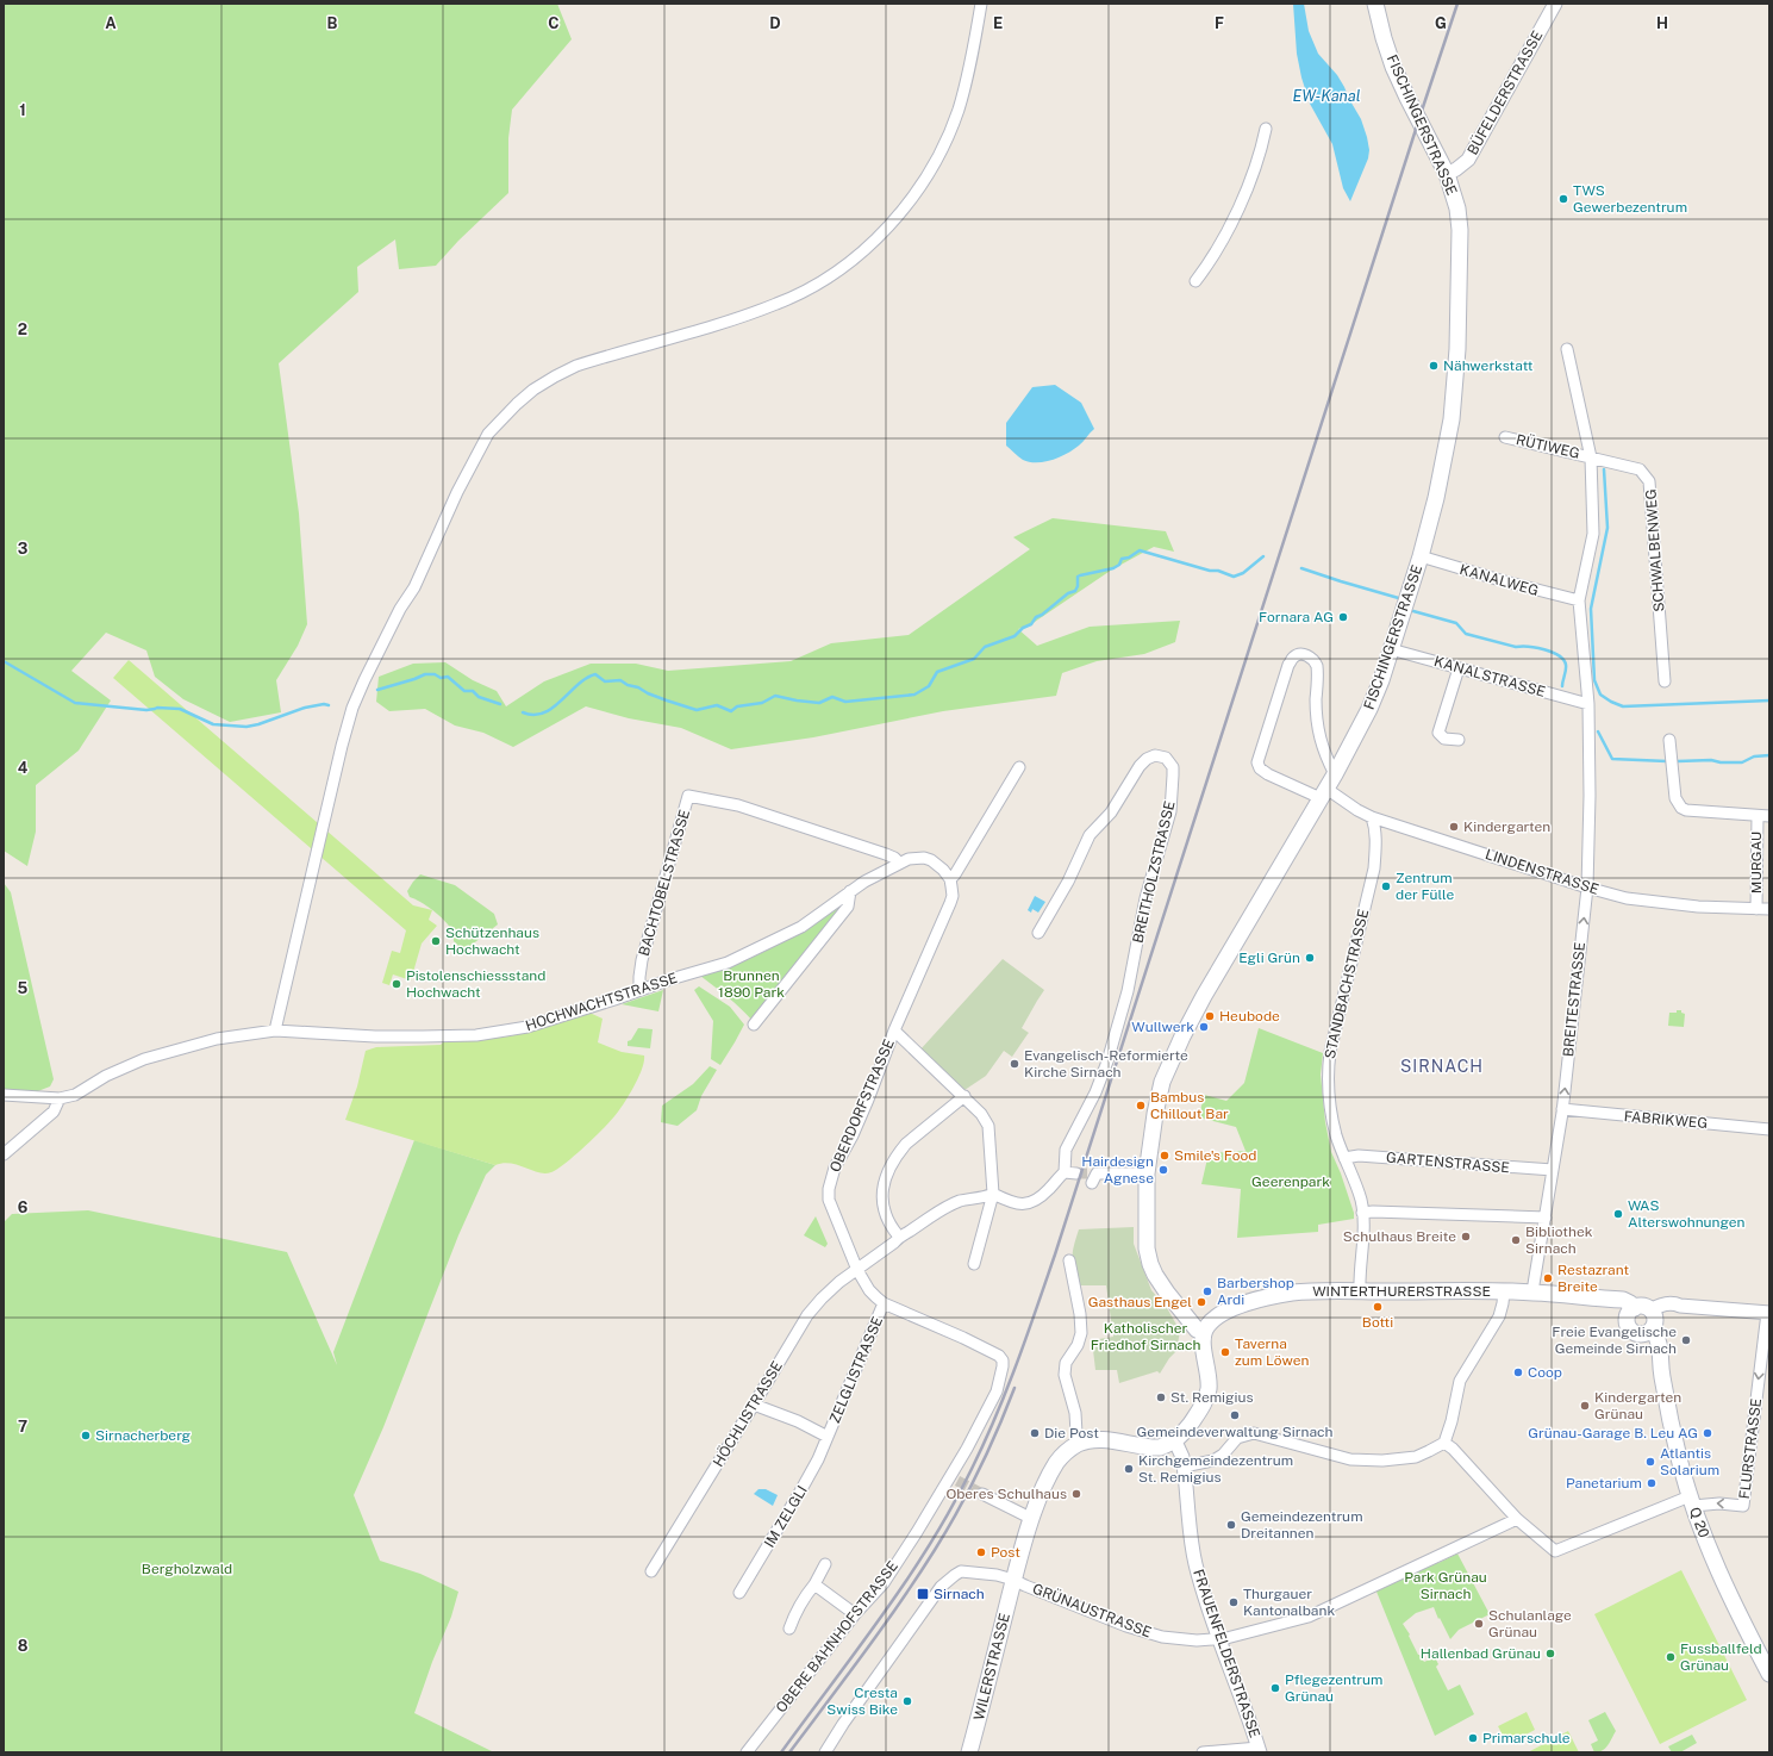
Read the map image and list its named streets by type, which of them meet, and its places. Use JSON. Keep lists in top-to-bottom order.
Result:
{
  "streets": {
    "main road": [
      "FISCHINGERSTRASSE",
      "WINTERTHURERSTRASSE",
      "Q 20",
      "WILERSTRASSE"
    ],
    "street": [
      "BÜFELDERSTRASSE",
      "RÜTIWEG",
      "SCHWALBENWEG",
      "KANALWEG",
      "KANALSTRASSE",
      "MURGAU",
      "BREITHOLZSTRASSE",
      "LINDENSTRASSE",
      "BACHTOBELSTRASSE",
      "STANDBACHSTRASSE",
      "BREITESTRASSE",
      "HOCHWACHTSTRASSE",
      "OBERDORFSTRASSE",
      "FABRIKWEG",
      "GARTENSTRASSE",
      "ZELGLISTRASSE",
      "HÖCHLISTRASSE",
      "FLURSTRASSE",
      "IM ZELGLI",
      "GRÜNAUSTRASSE",
      "OBERE BAHNHOFSTRASSE",
      "FRAUENFELDERSTRASSE"
    ]
  },
  "crossings": [
    ["BÜFELDERSTRASSE", "FISCHINGERSTRASSE"],
    ["FISCHINGERSTRASSE", "KANALWEG"],
    ["FISCHINGERSTRASSE", "KANALSTRASSE"],
    ["FISCHINGERSTRASSE", "LINDENSTRASSE"],
    ["FISCHINGERSTRASSE", "WINTERTHURERSTRASSE"],
    ["RÜTIWEG", "SCHWALBENWEG"],
    ["RÜTIWEG", "BREITESTRASSE"],
    ["SCHWALBENWEG", "BREITESTRASSE"],
    ["KANALWEG", "BREITESTRASSE"],
    ["KANALSTRASSE", "BREITESTRASSE"],
    ["MURGAU", "LINDENSTRASSE"],
    ["BREITHOLZSTRASSE", "HÖCHLISTRASSE"],
    ["LINDENSTRASSE", "STANDBACHSTRASSE"],
    ["LINDENSTRASSE", "BREITESTRASSE"],
    ["BACHTOBELSTRASSE", "HOCHWACHTSTRASSE"],
    ["STANDBACHSTRASSE", "GARTENSTRASSE"],
    ["STANDBACHSTRASSE", "WINTERTHURERSTRASSE"],
    ["BREITESTRASSE", "FABRIKWEG"],
    ["BREITESTRASSE", "GARTENSTRASSE"],
    ["BREITESTRASSE", "WINTERTHURERSTRASSE"],
    ["OBERDORFSTRASSE", "ZELGLISTRASSE"],
    ["OBERDORFSTRASSE", "HÖCHLISTRASSE"],
    ["OBERDORFSTRASSE", "OBERE BAHNHOFSTRASSE"],
    ["WINTERTHURERSTRASSE", "Q 20"],
    ["ZELGLISTRASSE", "IM ZELGLI"],
    ["FLURSTRASSE", "Q 20"],
    ["GRÜNAUSTRASSE", "FRAUENFELDERSTRASSE"],
    ["GRÜNAUSTRASSE", "WILERSTRASSE"]
  ],
  "one_way": ["FLURSTRASSE"],
  "districts": ["SIRNACH"],
  "water": ["EW-Kanal"],
  "parks": [
    "Brunnen 1890 Park",
    "Geerenpark",
    "Katholischer Friedhof Sirnach",
    "Bergholzwald",
    "Park Grünau Sirnach"
  ],
  "places": {
    "other": [
      "TWS Gewerbezentrum",
      "Nähwerkstatt",
      "Fornara AG",
      "Kindergarten",
      "Zentrum der Fülle",
      "Schützenhaus Hochwacht",
      "Egli Grün",
      "Pistolenschiessstand Hochwacht",
      "Heubode",
      "Wullwerk",
      "Evangelisch-Reformierte Kirche Sirnach",
      "Bambus Chillout Bar",
      "Smile's Food",
      "Hairdesign Agnese",
      "WAS Alterswohnungen",
      "Schulhaus Breite",
      "Bibliothek Sirnach",
      "Restazrant Breite",
      "Barbershop Ardi",
      "Gasthaus Engel",
      "Botti",
      "Freie Evangelische Gemeinde Sirnach",
      "Taverna zum Löwen",
      "Coop",
      "St. Remigius",
      "Kindergarten Grünau",
      "Gemeindeverwaltung Sirnach",
      "Die Post",
      "Grünau-Garage B. Leu AG",
      "Sirnacherberg",
      "Atlantis Solarium",
      "Kirchgemeindezentrum St. Remigius",
      "Panetarium",
      "Oberes Schulhaus",
      "Gemeindezentrum Dreitannen",
      "Post",
      "Thurgauer Kantonalbank",
      "Schulanlage Grünau",
      "Hallenbad Grünau",
      "Fussballfeld Grünau",
      "Pflegezentrum Grünau",
      "Cresta Swiss Bike",
      "Primarschule"
    ],
    "transit": ["Sirnach"]
  },
  "grid": {
    "columns": [
      "A",
      "B",
      "C",
      "D",
      "E",
      "F",
      "G",
      "H"
    ],
    "rows": [
      "1",
      "2",
      "3",
      "4",
      "5",
      "6",
      "7",
      "8"
    ]
  }
}
